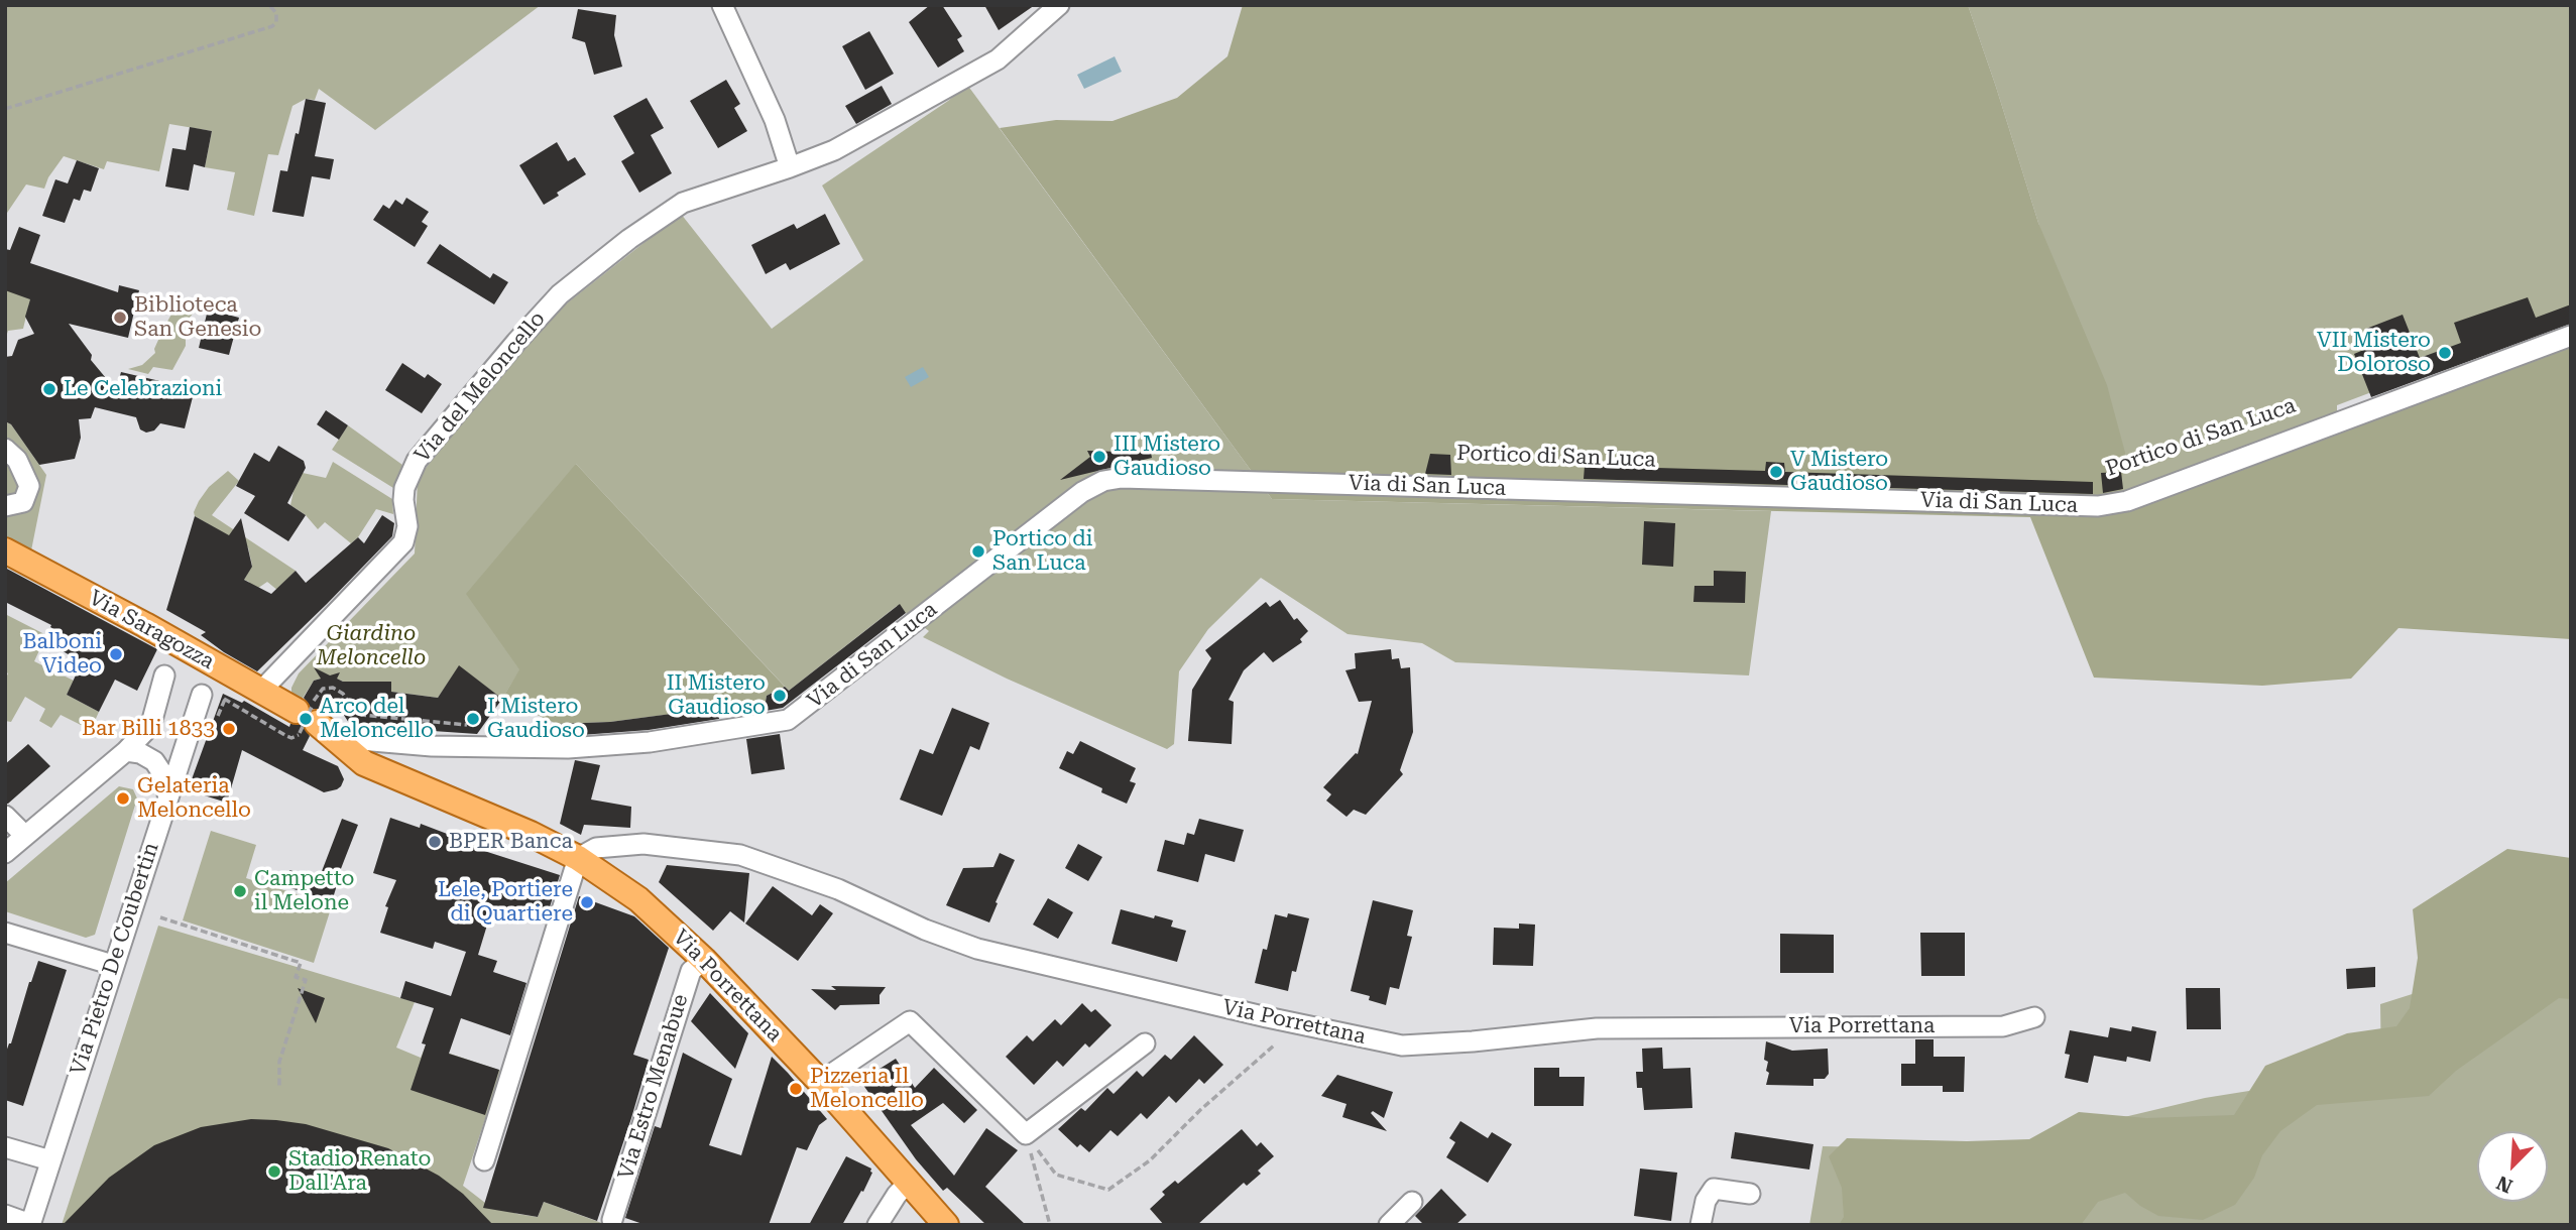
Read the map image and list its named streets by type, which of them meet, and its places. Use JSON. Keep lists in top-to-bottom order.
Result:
{
  "streets": {
    "main road": ["Via Saragozza", "Via Porrettana"],
    "street": [
      "Via del Meloncello",
      "Via di San Luca",
      "Via Pietro De Coubertin",
      "Via Estro Menabue"
    ]
  },
  "crossings": [
    ["Via del Meloncello", "Via Saragozza"],
    ["Via di San Luca", "Via Saragozza"],
    ["Via di San Luca", "Via Porrettana"],
    ["Via Saragozza", "Via Pietro De Coubertin"],
    ["Via Saragozza", "Via Porrettana"],
    ["Via Porrettana", "Via Estro Menabue"]
  ],
  "parks": ["Giardino Meloncello"],
  "places": [
    "Biblioteca San Genesio",
    "VII Mistero Doloroso",
    "Le Celebrazioni",
    "III Mistero Gaudioso",
    "V Mistero Gaudioso",
    "Portico di San Luca",
    "Balboni Video",
    "II Mistero Gaudioso",
    "Arco del Meloncello",
    "I Mistero Gaudioso",
    "Bar Billi 1833",
    "Gelateria Meloncello",
    "BPER Banca",
    "Campetto il Melone",
    "Lele, Portiere di Quartiere",
    "Pizzeria Il Meloncello",
    "Stadio Renato Dall'Ara"
  ],
  "north": "bottom left"
}
